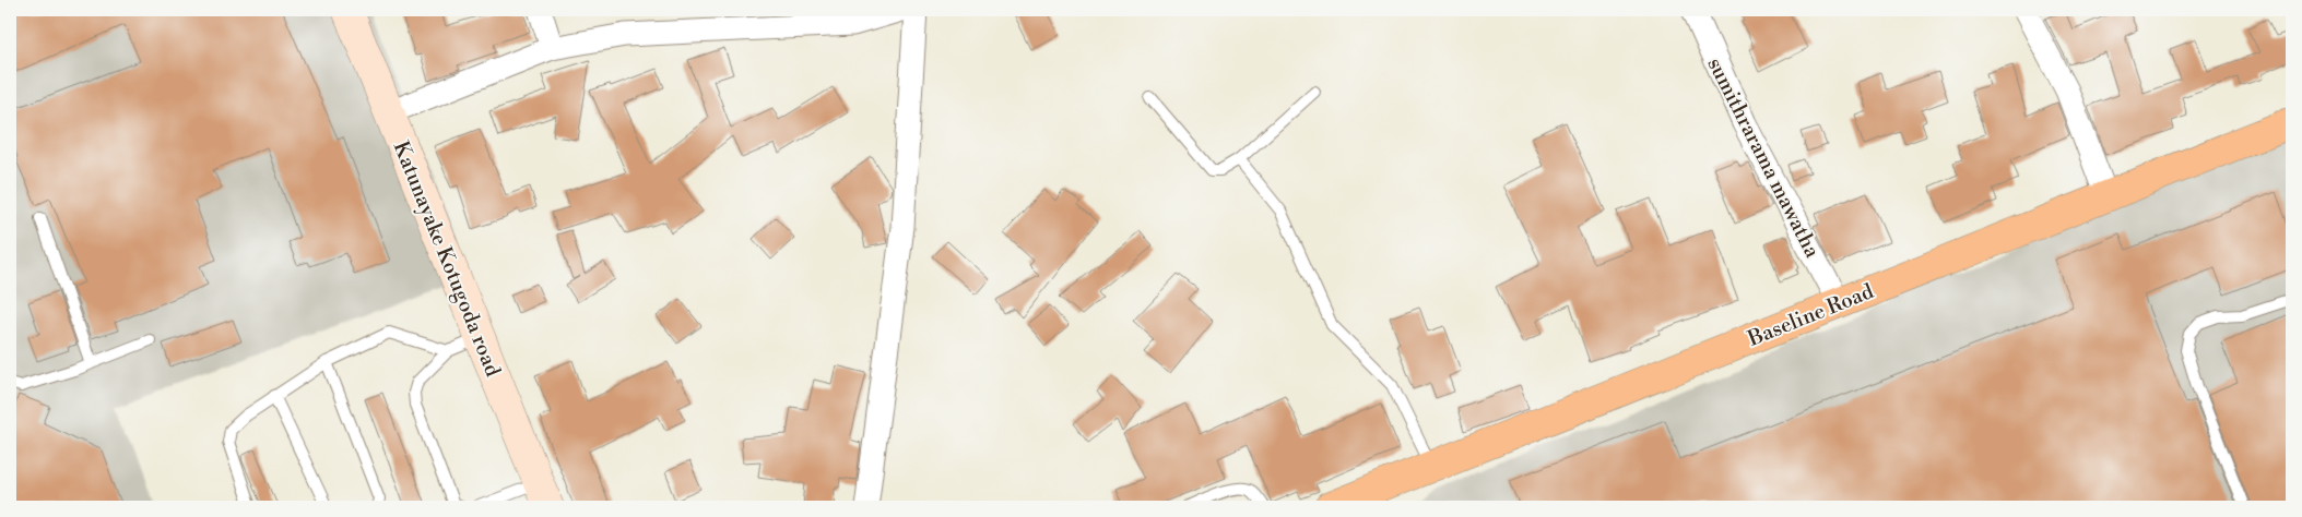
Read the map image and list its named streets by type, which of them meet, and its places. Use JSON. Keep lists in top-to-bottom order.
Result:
{
  "streets": {
    "main road": ["Katunayake Kotugoda road", "Baseline Road"],
    "street": ["sumithrarama mawatha"]
  },
  "crossings": [
    ["sumithrarama mawatha", "Baseline Road"]
  ]
}
